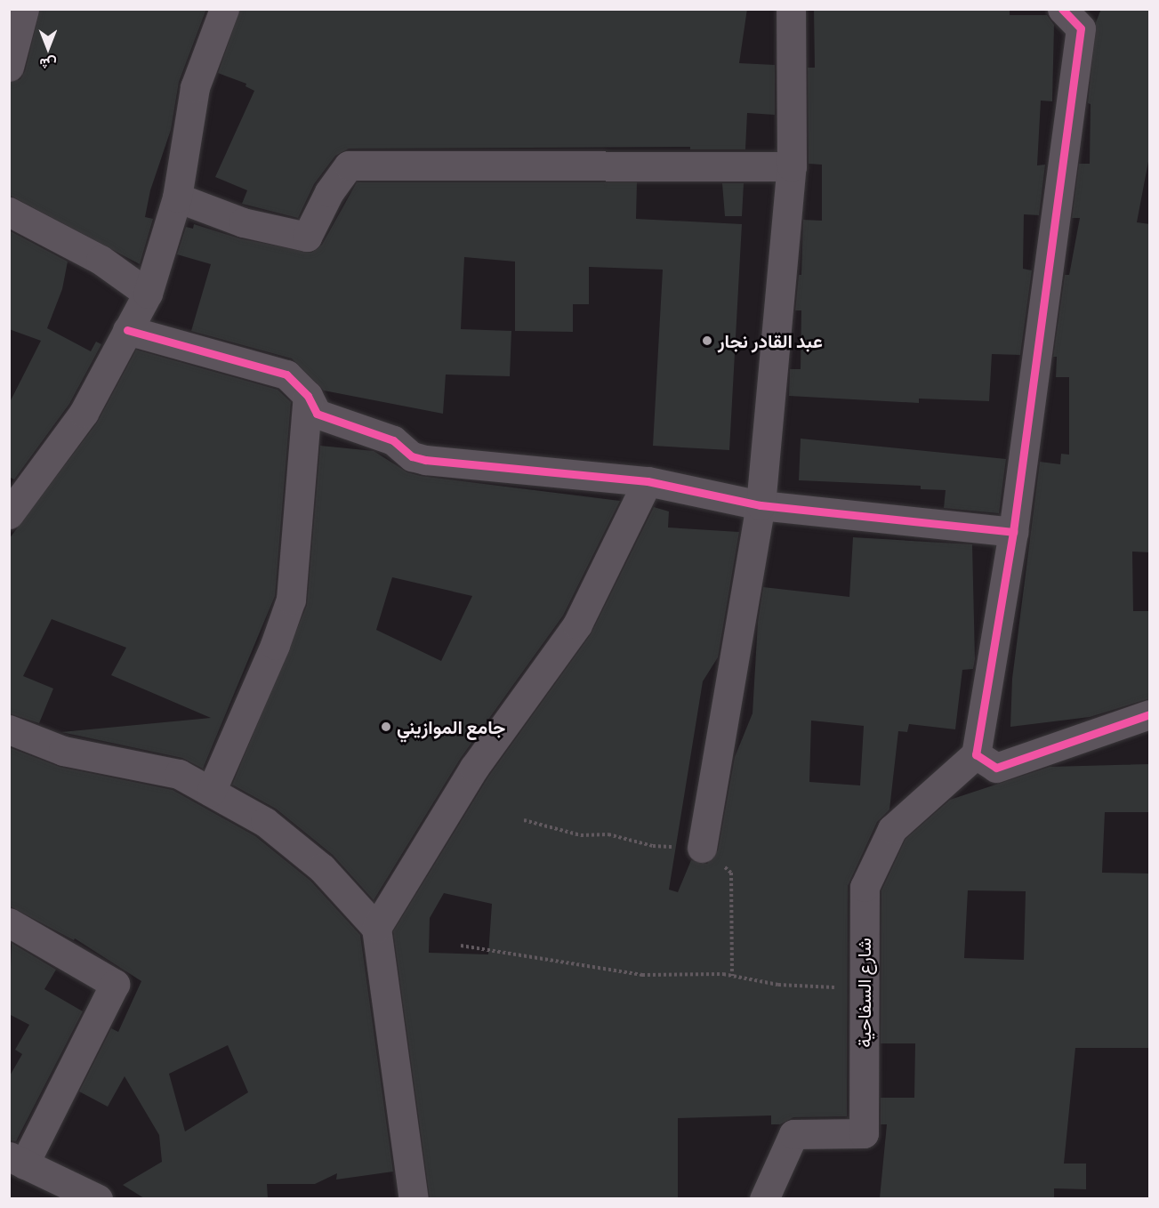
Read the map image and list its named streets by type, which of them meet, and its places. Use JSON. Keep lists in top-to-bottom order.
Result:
{
  "streets": {
    "street": ["شارع السفاحية"]
  },
  "places": ["عبد القادر نجار", "جامع الموازيني"],
  "north": "bottom"
}
